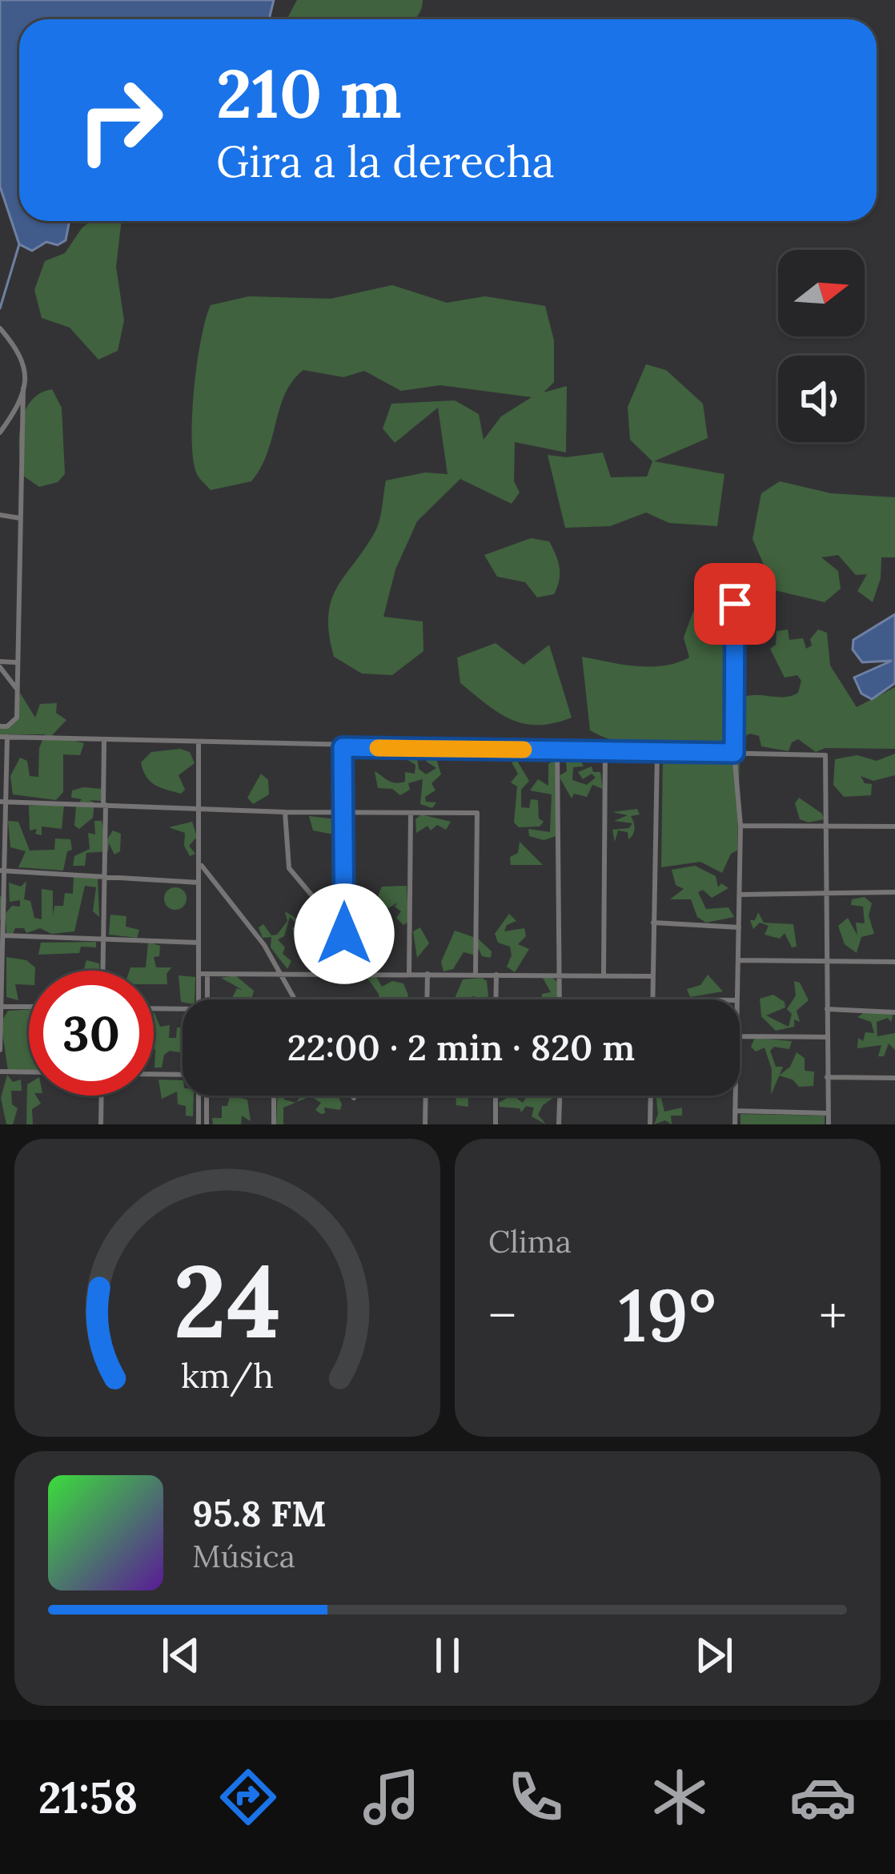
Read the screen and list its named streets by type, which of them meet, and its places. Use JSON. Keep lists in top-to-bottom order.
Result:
{
  "north": "right",
  "page": {
    "turn": ["210 m", "Gira a la derecha"],
    "limit": "30",
    "trip": "22:00 · 2 min · 820 m",
    "tile": "Clima",
    "heat": ["−", "19°", "+"],
    "song": ["95.8 FM", "Música"],
    "tabs": "21:58",
    "gauge": ["24", "km/h"]
  }
}
